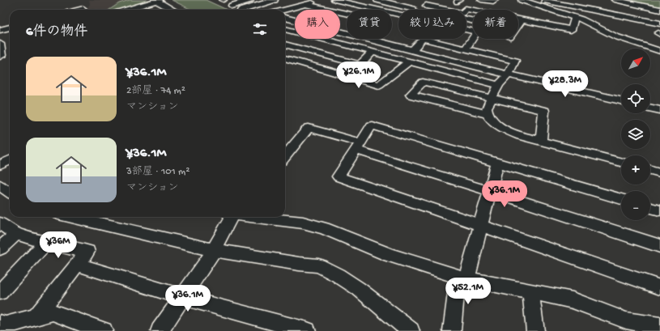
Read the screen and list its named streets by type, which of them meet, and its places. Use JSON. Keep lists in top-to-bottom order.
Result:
{
  "north": "top right",
  "page": {
    "chip": [
      "購入",
      "賃貸",
      "絞り込み",
      "新着"
    ],
    "heading": "6件の物件",
    "map_buttons": ["+", "−"],
    "list": [
      {
        "name": "¥36.1M",
        "note": "2部屋 · 74 m² · マンション"
      },
      {
        "name": "¥36.1M",
        "note": "3部屋 · 101 m² · マンション"
      }
    ],
    "price": [
      "¥26.1M",
      "¥28.3M",
      "¥36.1M",
      "¥36M",
      "¥52.1M",
      "¥36.1M"
    ]
  }
}
